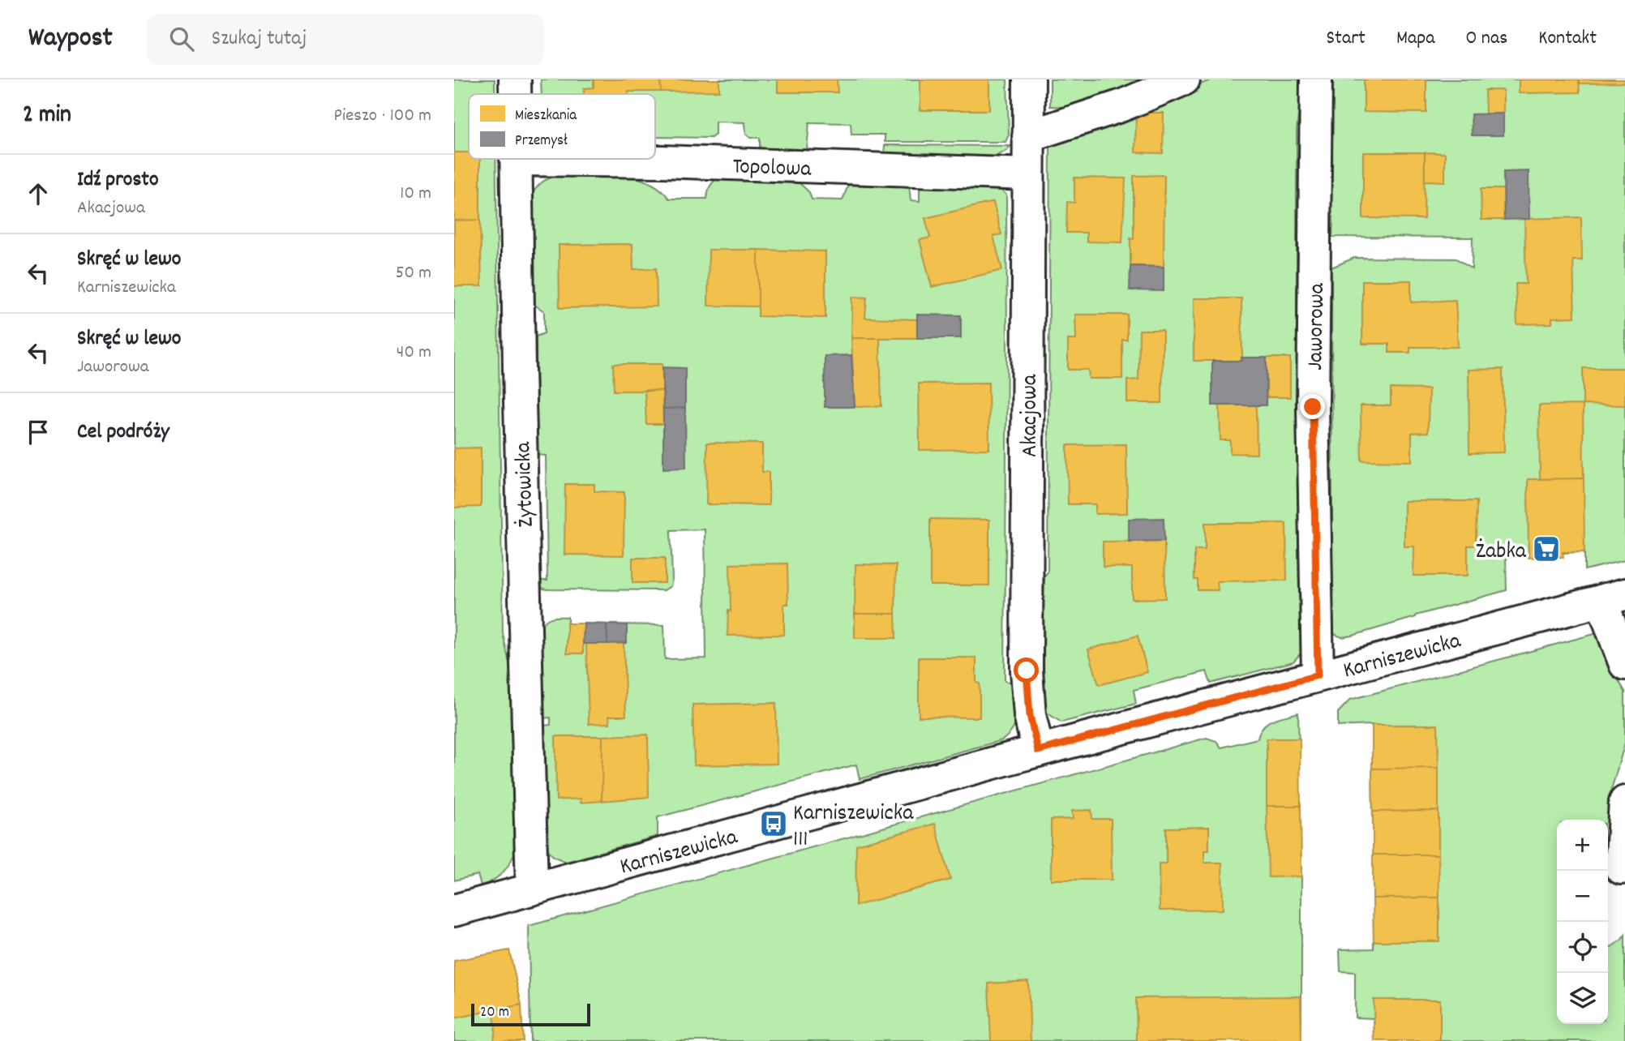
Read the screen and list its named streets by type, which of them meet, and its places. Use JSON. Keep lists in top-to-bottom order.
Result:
{
  "streets": {
    "street": [
      "Topolowa",
      "Jaworowa",
      "Akacjowa",
      "Żytowicka",
      "Karniszewicka"
    ]
  },
  "crossings": [
    ["Topolowa", "Akacjowa"],
    ["Topolowa", "Żytowicka"],
    ["Jaworowa", "Karniszewicka"],
    ["Akacjowa", "Karniszewicka"],
    ["Żytowicka", "Karniszewicka"]
  ],
  "places": {
    "supermarket": ["Żabka"],
    "bus stop": ["Karniszewicka 111"]
  },
  "legend": ["Mieszkania", "Przemysł"],
  "scale_bar": "20 m",
  "page": {
    "header": "Waypost",
    "search": "Szukaj tutaj",
    "nav": [
      "Start",
      "Mapa",
      "O nas",
      "Kontakt"
    ],
    "heading": ["2 min", "Pieszo · 100 m"],
    "list": [
      ["Idź prosto", "Akacjowa", "10 m"],
      ["Skręć w lewo", "Karniszewicka", "50 m"],
      ["Skręć w lewo", "Jaworowa", "40 m"],
      "Cel podróży"
    ],
    "map_buttons": ["+", "−"],
    "scale": "20 m"
  }
}
